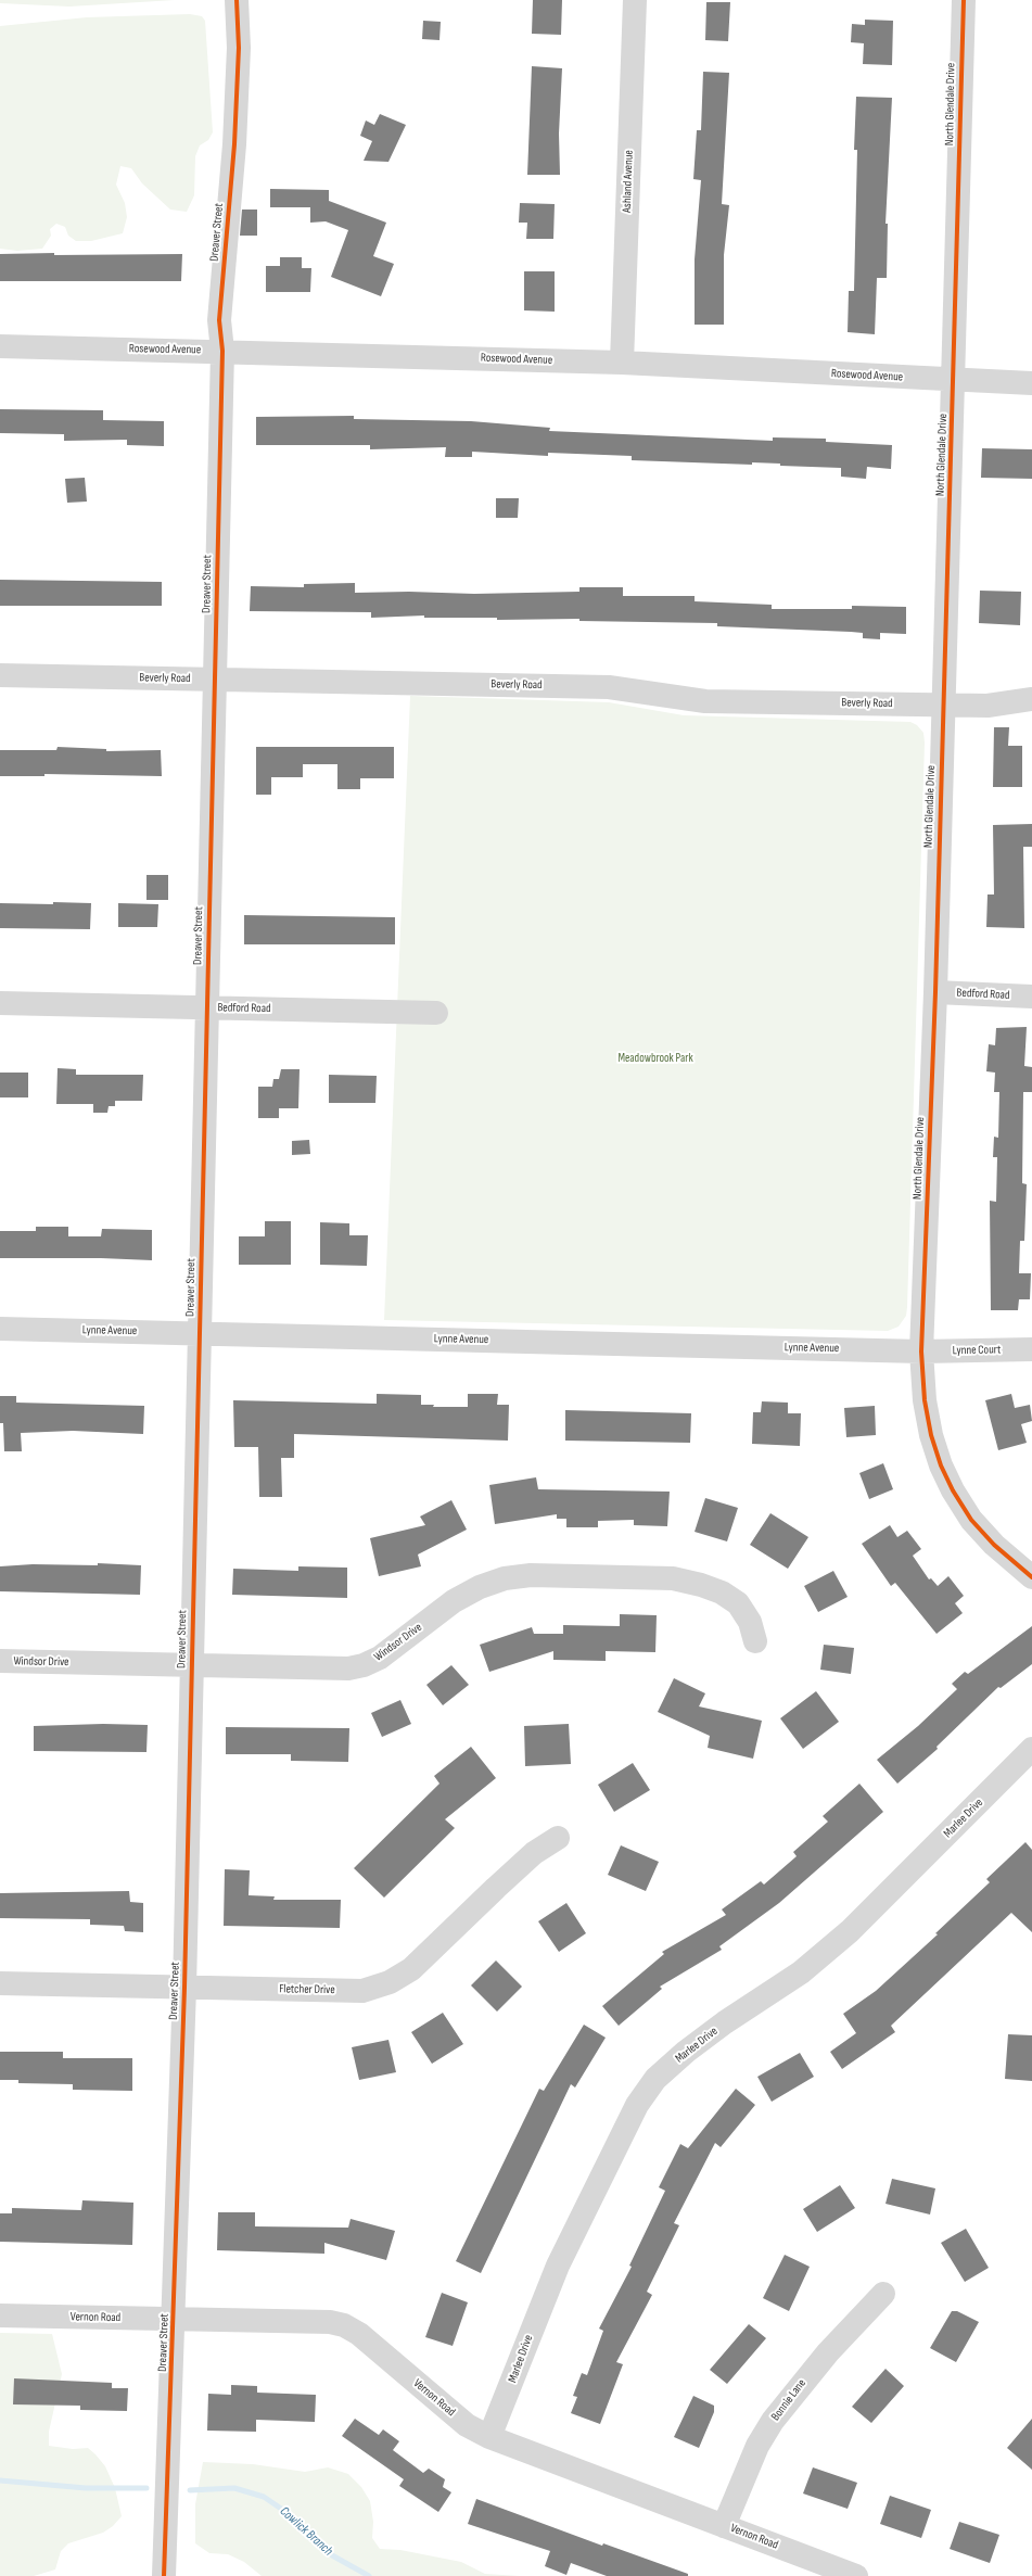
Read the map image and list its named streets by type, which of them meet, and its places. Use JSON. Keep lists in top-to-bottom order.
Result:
{
  "streets": {
    "street": [
      "North Glendale Drive",
      "Ashland Avenue",
      "Dreaver Street",
      "Rosewood Avenue",
      "Beverly Road",
      "Bedford Road",
      "Lynne Avenue",
      "Lynne Court",
      "Windsor Drive",
      "Marlee Drive",
      "Fletcher Drive",
      "Vernon Road",
      "Bonnie Lane"
    ]
  },
  "crossings": [
    ["North Glendale Drive", "Rosewood Avenue"],
    ["North Glendale Drive", "Beverly Road"],
    ["North Glendale Drive", "Bedford Road"],
    ["North Glendale Drive", "Lynne Avenue"],
    ["North Glendale Drive", "Lynne Court"],
    ["Ashland Avenue", "Rosewood Avenue"],
    ["Dreaver Street", "Rosewood Avenue"],
    ["Dreaver Street", "Beverly Road"],
    ["Dreaver Street", "Bedford Road"],
    ["Dreaver Street", "Lynne Avenue"],
    ["Dreaver Street", "Windsor Drive"],
    ["Dreaver Street", "Fletcher Drive"],
    ["Dreaver Street", "Vernon Road"],
    ["Lynne Avenue", "Lynne Court"],
    ["Marlee Drive", "Vernon Road"],
    ["Vernon Road", "Bonnie Lane"]
  ],
  "water": ["Cowlick Branch"],
  "parks": ["Meadowbrook Park"]
}
